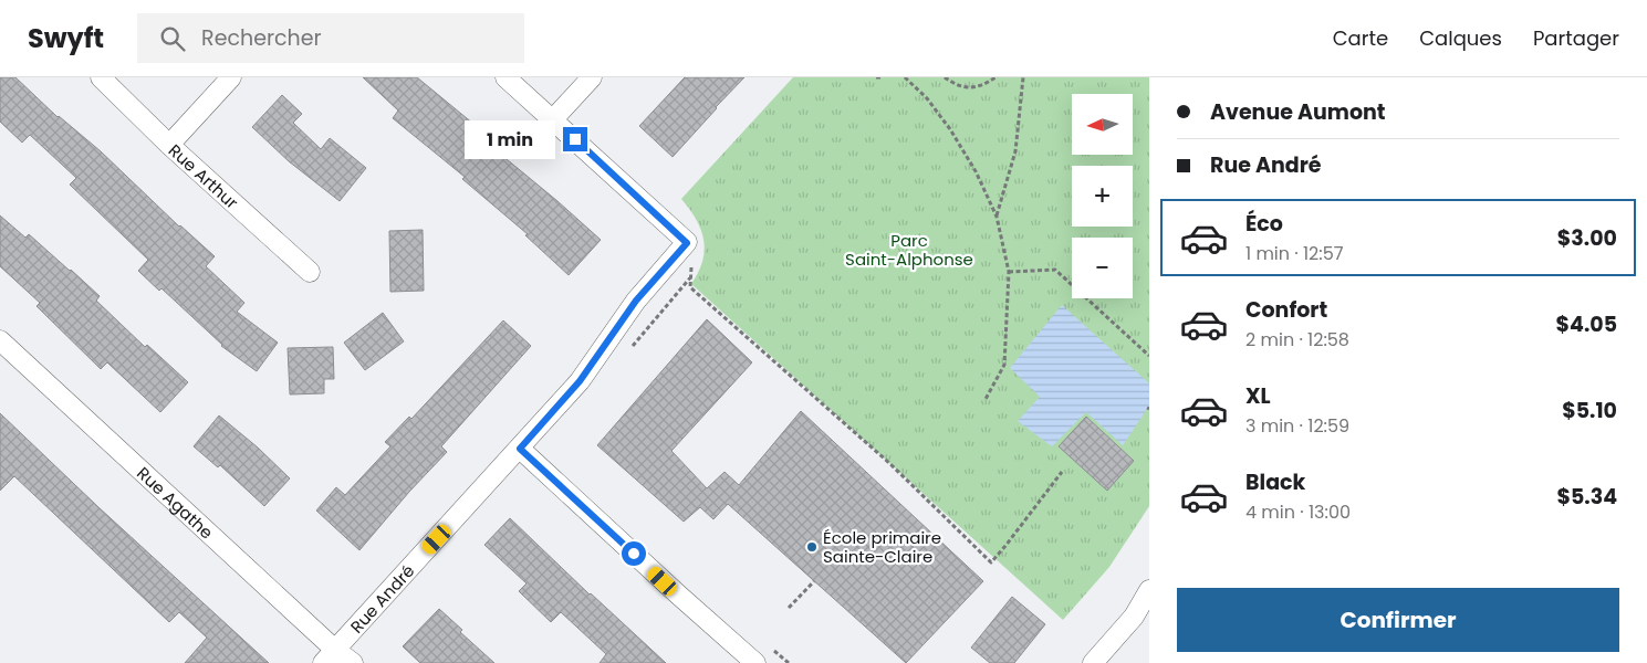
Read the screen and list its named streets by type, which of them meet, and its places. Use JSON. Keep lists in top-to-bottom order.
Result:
{
  "streets": {
    "street": ["Rue Arthur", "Rue Agathe", "Rue André"]
  },
  "crossings": [
    ["Rue Agathe", "Rue André"]
  ],
  "parks": ["Parc Saint-Alphonse"],
  "places": ["École primaire Sainte-Claire"],
  "north": "left",
  "page": {
    "header": "Swyft",
    "search": "Rechercher",
    "nav": ["Carte", "Calques", "Partager"],
    "banner": ["Avenue Aumont", "Rue André"],
    "map_buttons": ["+", "−"],
    "bubble": "1 min",
    "list": [
      {
        "name": "Éco",
        "note": "1 min · 12:57",
        "value": "$3.00"
      },
      {
        "name": "Confort",
        "note": "2 min · 12:58",
        "value": "$4.05"
      },
      {
        "name": "XL",
        "note": "3 min · 12:59",
        "value": "$5.10"
      },
      {
        "name": "Black",
        "note": "4 min · 13:00",
        "value": "$5.34"
      }
    ],
    "buttons": "Confirmer"
  }
}
